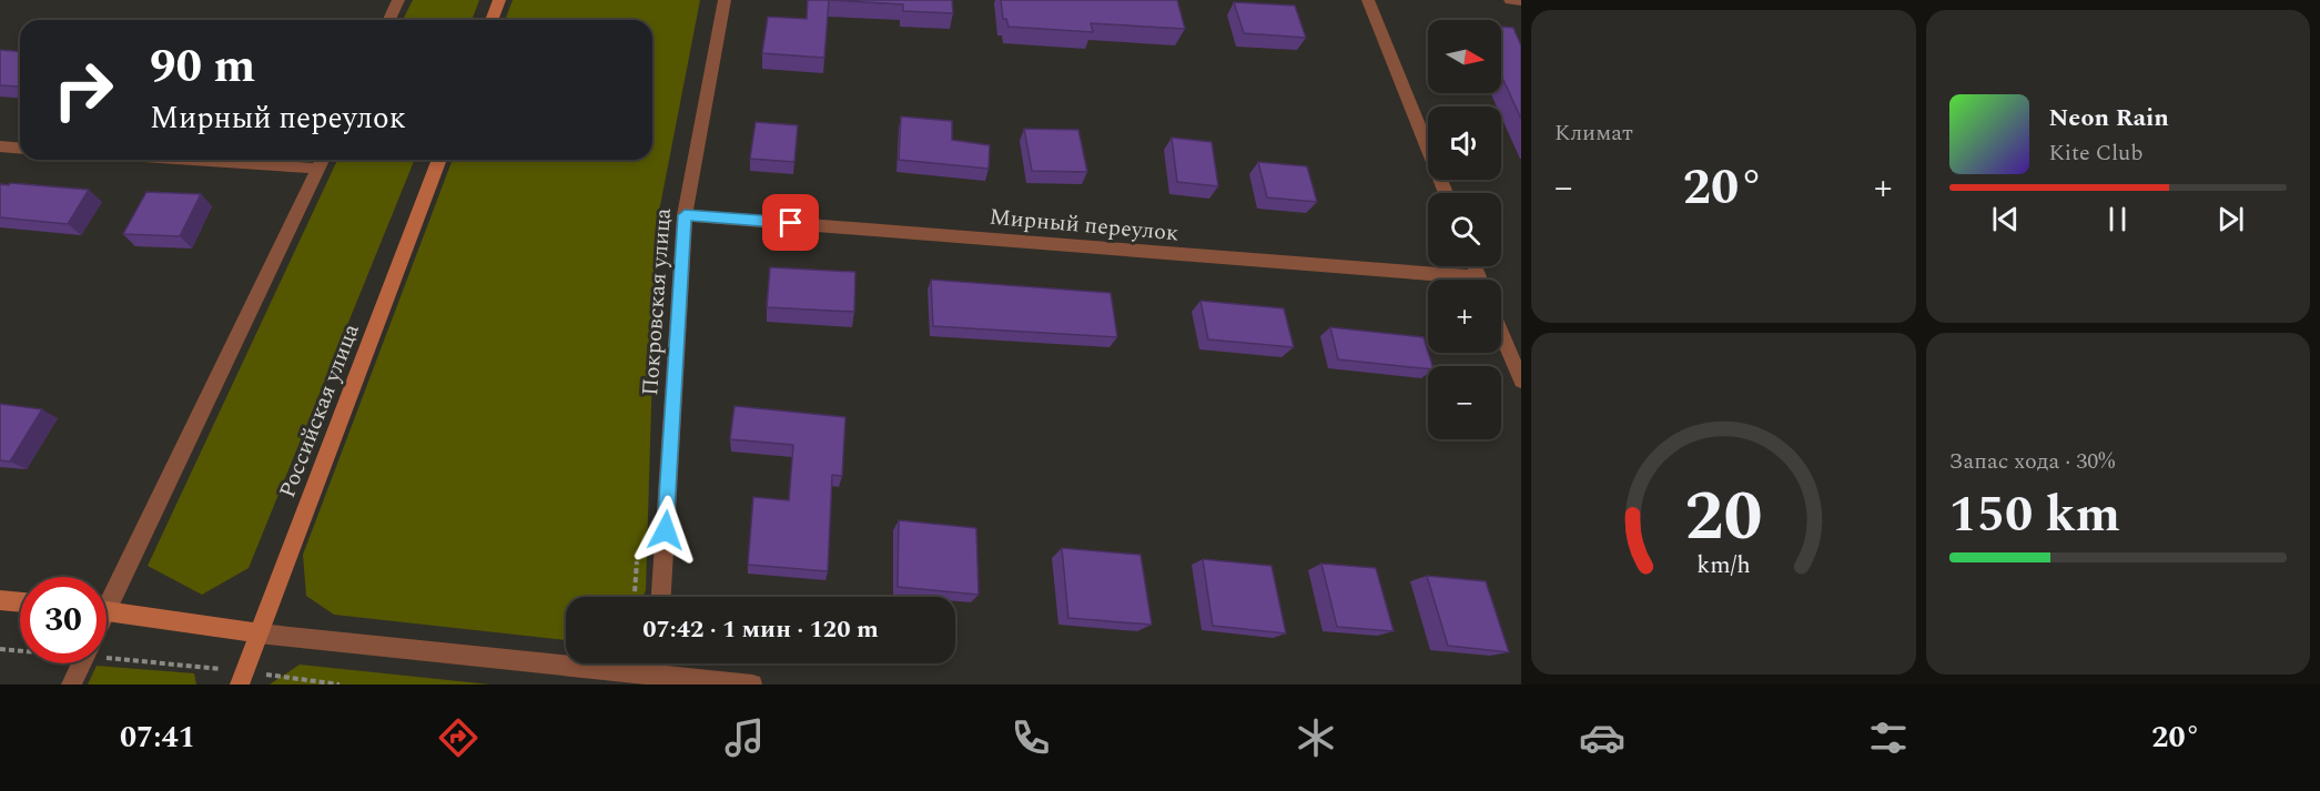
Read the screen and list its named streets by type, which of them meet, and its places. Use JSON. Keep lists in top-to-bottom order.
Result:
{
  "streets": {
    "main road": ["Российская улица"],
    "street": ["Мирный переулок", "Покровская улица"]
  },
  "crossings": [
    ["Мирный переулок", "Покровская улица"]
  ],
  "north": "right",
  "page": {
    "tile": [
      "Климат",
      ["Запас хода · 30%", "150 km"]
    ],
    "map_buttons": ["+", "−"],
    "turn": ["90 m", "Мирный переулок"],
    "song": ["Neon Rain", "Kite Club"],
    "heat": ["−", "20°", "+"],
    "limit": "30",
    "trip": "07:42 · 1 мин · 120 m",
    "tabs": ["07:41", "20°"],
    "gauge": ["20", "km/h"]
  }
}
